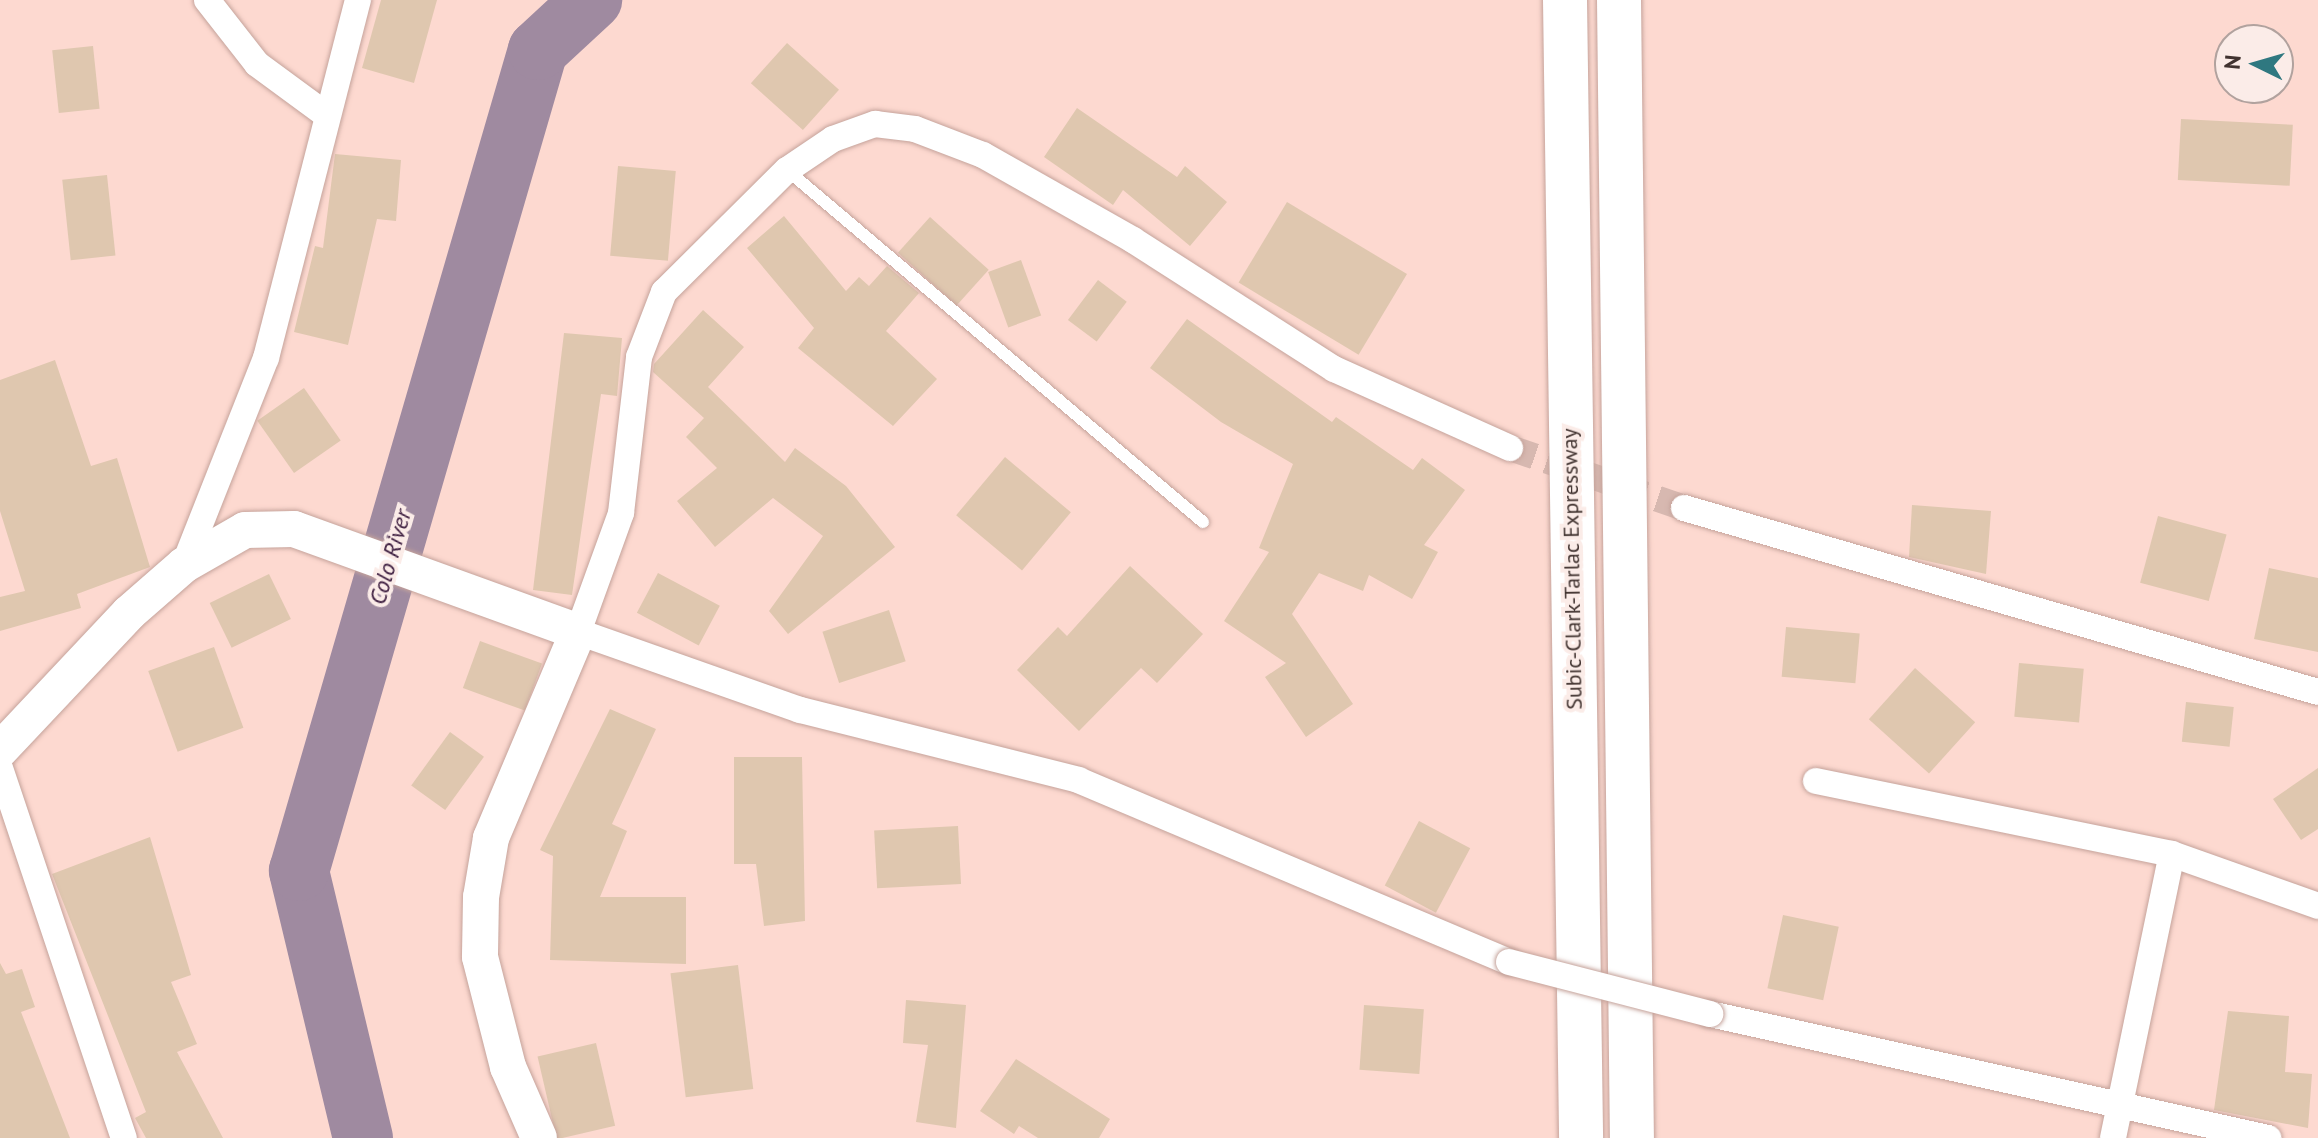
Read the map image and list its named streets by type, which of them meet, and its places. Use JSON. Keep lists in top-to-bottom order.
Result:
{
  "streets": {
    "highway": ["Subic-Clark-Tarlac Expressway"]
  },
  "water": ["Colo River"],
  "north": "left"
}
